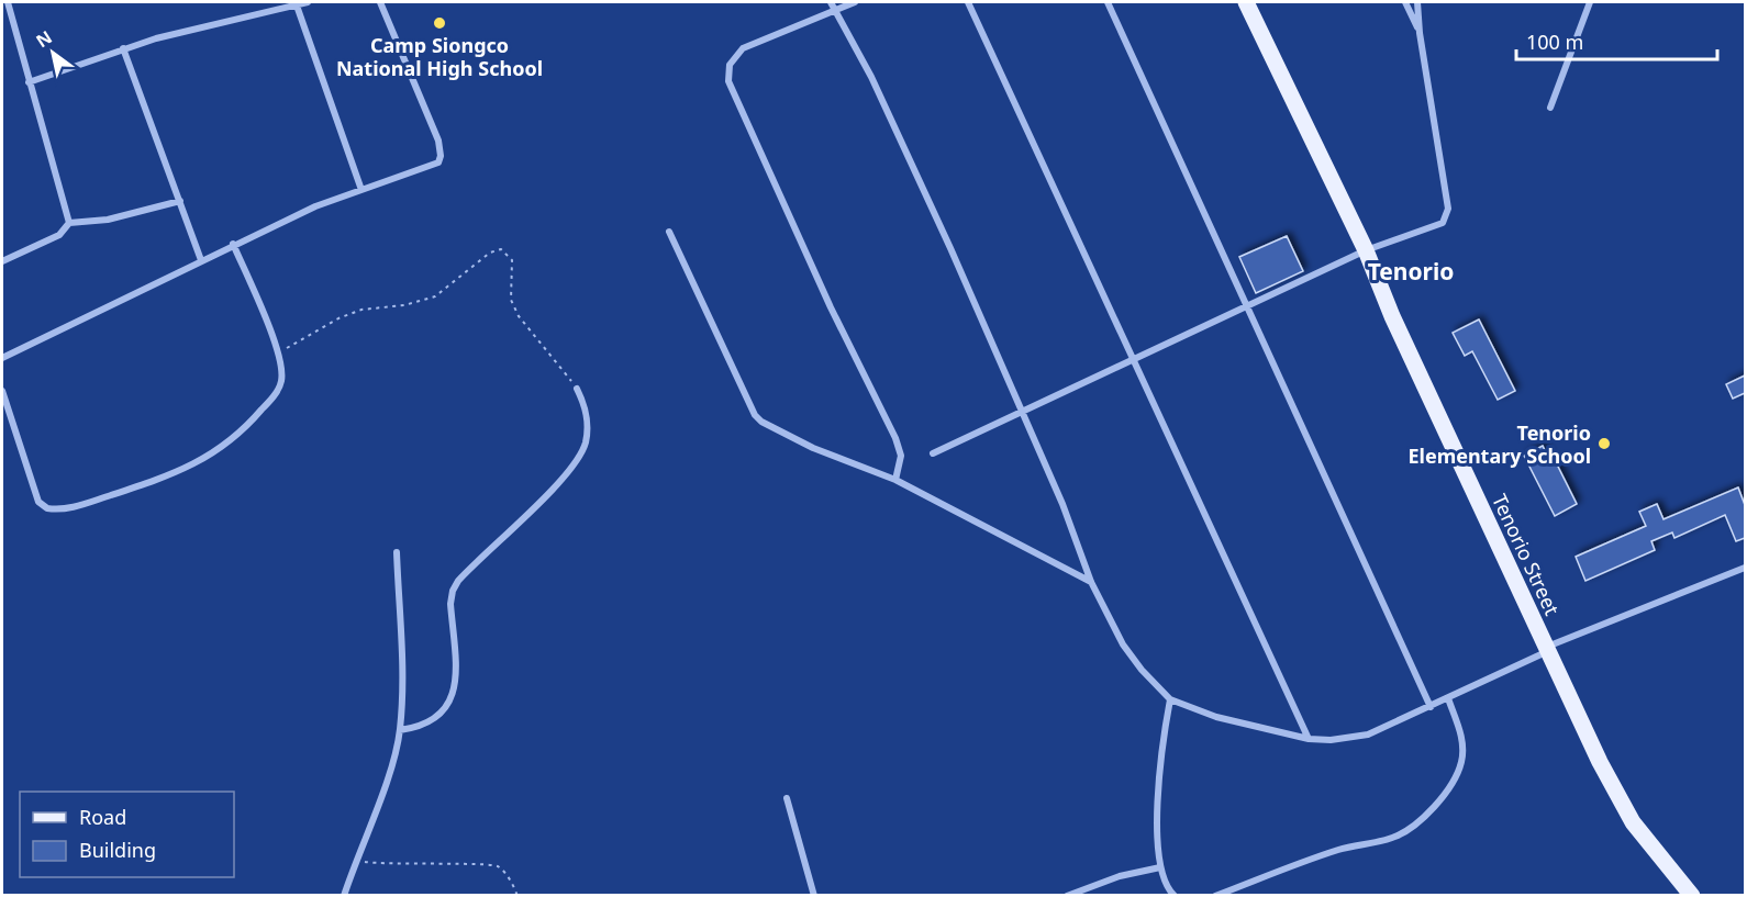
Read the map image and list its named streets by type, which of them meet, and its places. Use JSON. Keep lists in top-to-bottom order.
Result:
{
  "streets": {
    "main road": ["Tenorio Street"]
  },
  "districts": ["Tenorio"],
  "places": ["Camp Siongco National High School", "Tenorio Elementary School"],
  "legend": ["Road", "Building"],
  "scale_bar": "100 m",
  "north": "top left"
}
